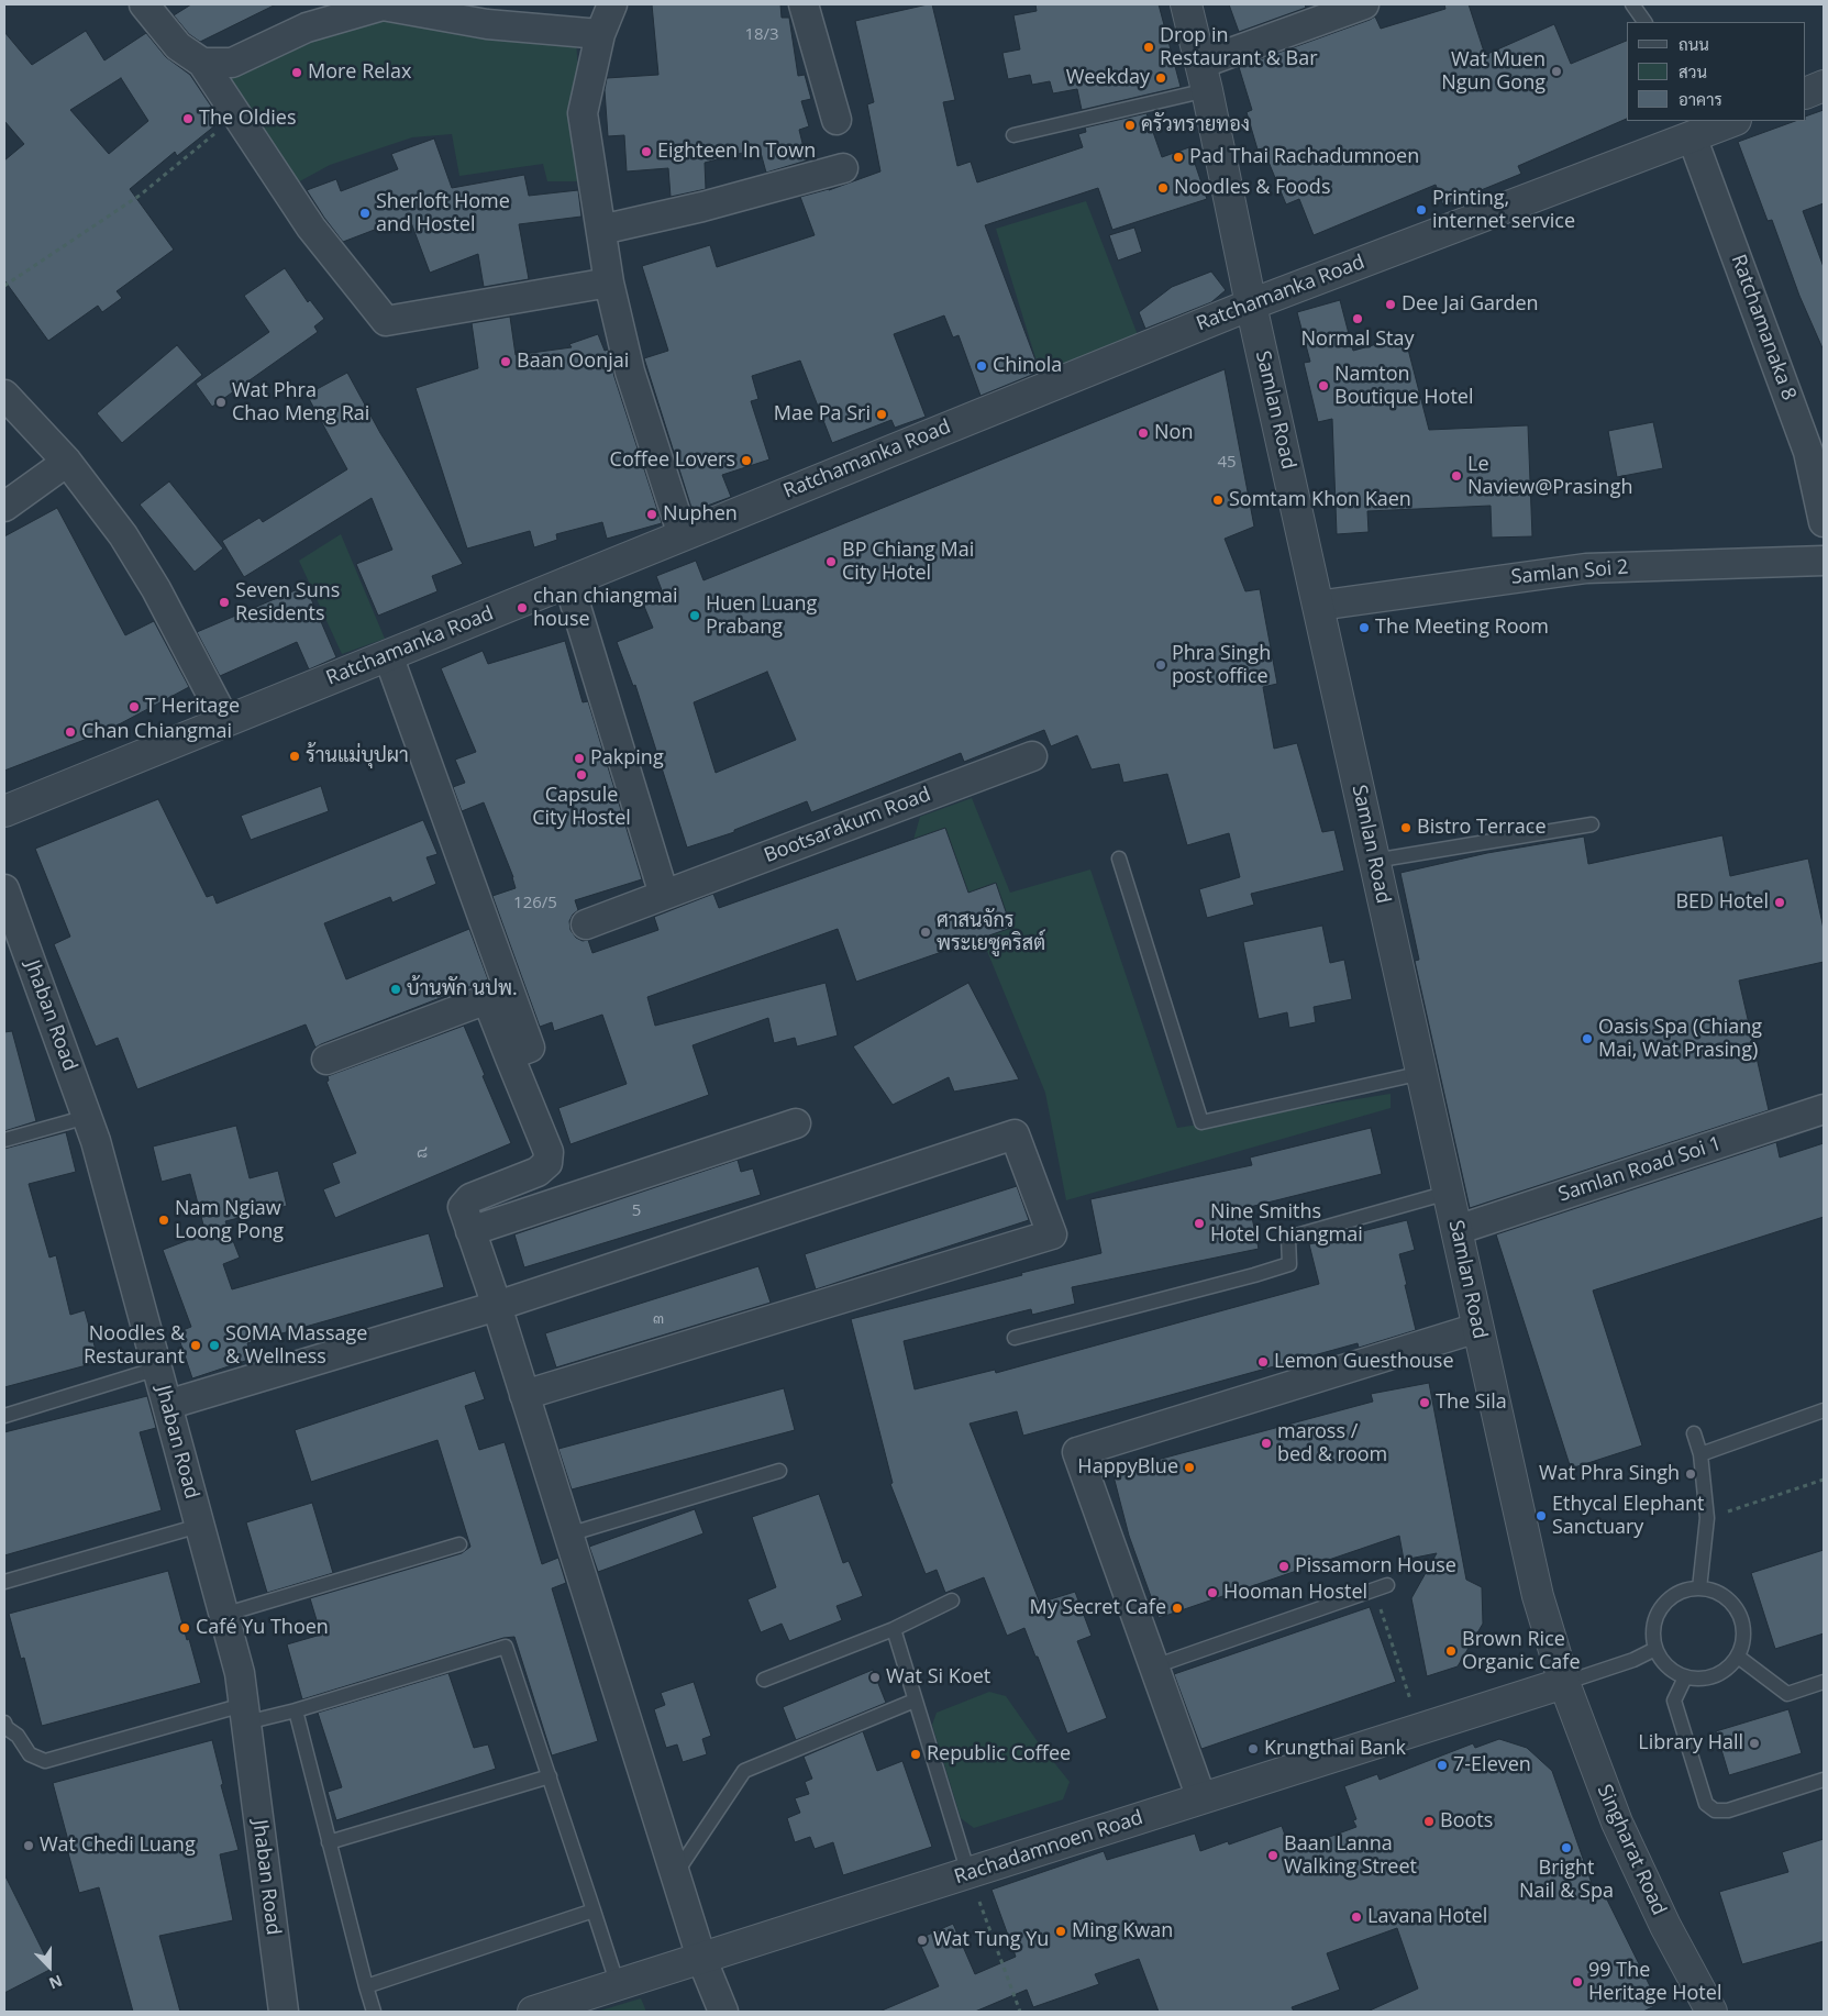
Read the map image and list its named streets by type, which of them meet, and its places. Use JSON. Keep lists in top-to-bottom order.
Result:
{
  "streets": {
    "street": [
      "Ratchamanka Road",
      "Ratchamanaka 8",
      "Samlan Road",
      "Samlan Soi 2",
      "Bootsarakum Road",
      "Jhaban Road",
      "Samlan Road Soi 1",
      "Rachadamnoen Road",
      "Singharat Road"
    ]
  },
  "crossings": [
    ["Ratchamanka Road", "Ratchamanaka 8"],
    ["Ratchamanka Road", "Samlan Road"],
    ["Samlan Road", "Samlan Soi 2"],
    ["Samlan Road", "Samlan Road Soi 1"],
    ["Samlan Road", "Rachadamnoen Road"],
    ["Samlan Road", "Singharat Road"],
    ["Rachadamnoen Road", "Singharat Road"]
  ],
  "places": [
    "Drop in Restaurant & Bar",
    "Wat Muen Ngun Gong",
    "More Relax",
    "Weekday",
    "The Oldies",
    "ครัวทรายทอง",
    "Eighteen In Town",
    "Pad Thai Rachadumnoen",
    "Noodles & Foods",
    "Printing, internet service",
    "Sherloft Home and Hostel",
    "Dee Jai Garden",
    "Normal Stay",
    "Baan Oonjai",
    "Chinola",
    "Namton Boutique Hotel",
    "Wat Phra Chao Meng Rai",
    "Mae Pa Sri",
    "Non",
    "Coffee Lovers",
    "Le Naview@Prasingh",
    "Somtam Khon Kaen",
    "Nuphen",
    "BP Chiang Mai City Hotel",
    "Seven Suns Residents",
    "chan chiangmai house",
    "Huen Luang Prabang",
    "The Meeting Room",
    "Phra Singh post office",
    "T Heritage",
    "Chan Chiangmai",
    "ร้านแม่บุปผา",
    "Pakping",
    "Capsule City Hostel",
    "Bistro Terrace",
    "BED Hotel",
    "ศาสนจักร พระเยซูคริสต์",
    "บ้านพัก นปพ.",
    "Oasis Spa (Chiang Mai, Wat Prasing)",
    "Nam Ngiaw Loong Pong",
    "Nine Smiths Hotel Chiangmai",
    "Noodles & Restaurant",
    "SOMA Massage & Wellness",
    "Lemon Guesthouse",
    "The Sila",
    "maross / bed & room",
    "HappyBlue",
    "Wat Phra Singh",
    "Ethycal Elephant Sanctuary",
    "Pissamorn House",
    "Hooman Hostel",
    "My Secret Cafe",
    "Café Yu Thoen",
    "Brown Rice Organic Cafe",
    "Wat Si Koet",
    "Library Hall",
    "Krungthai Bank",
    "Republic Coffee",
    "7-Eleven",
    "Boots",
    "Wat Chedi Luang",
    "Bright Nail & Spa",
    "Baan Lanna Walking Street",
    "Lavana Hotel",
    "Ming Kwan",
    "Wat Tung Yu",
    "99 The Heritage Hotel"
  ],
  "house_numbers": [
    "18/3",
    "45",
    "126/5",
    "๘",
    "5",
    "๓"
  ],
  "legend": ["ถนน", "สวน", "อาคาร"],
  "north": "bottom"
}
